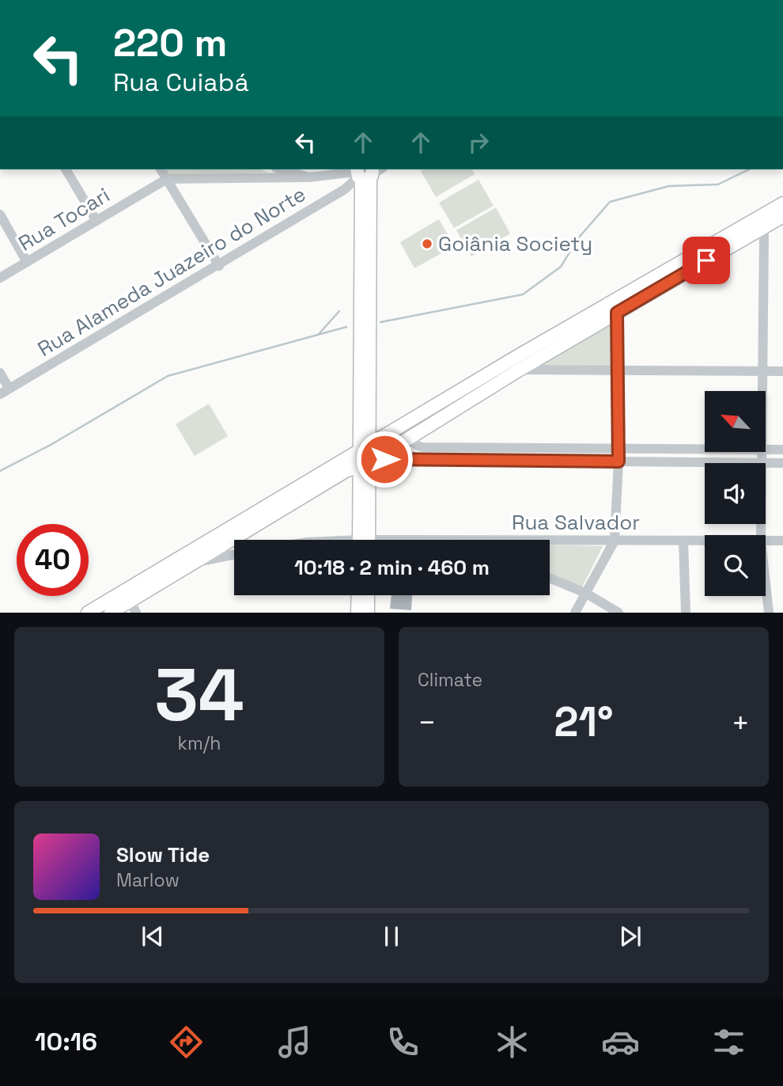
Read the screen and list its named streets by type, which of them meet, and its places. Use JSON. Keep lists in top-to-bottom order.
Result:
{
  "streets": {
    "street": ["Rua Tocari", "Rua Alameda Juazeiro do Norte", "Rua Salvador"]
  },
  "places": ["Goiânia Society"],
  "north": "top left",
  "page": {
    "turn": ["220 m", "Rua Cuiabá"],
    "limit": "40",
    "trip": "10:18 · 2 min · 460 m",
    "tile": [
      ["34", "km/h"],
      "Climate"
    ],
    "heat": ["−", "21°", "+"],
    "song": ["Slow Tide", "Marlow"],
    "tabs": "10:16"
  }
}
